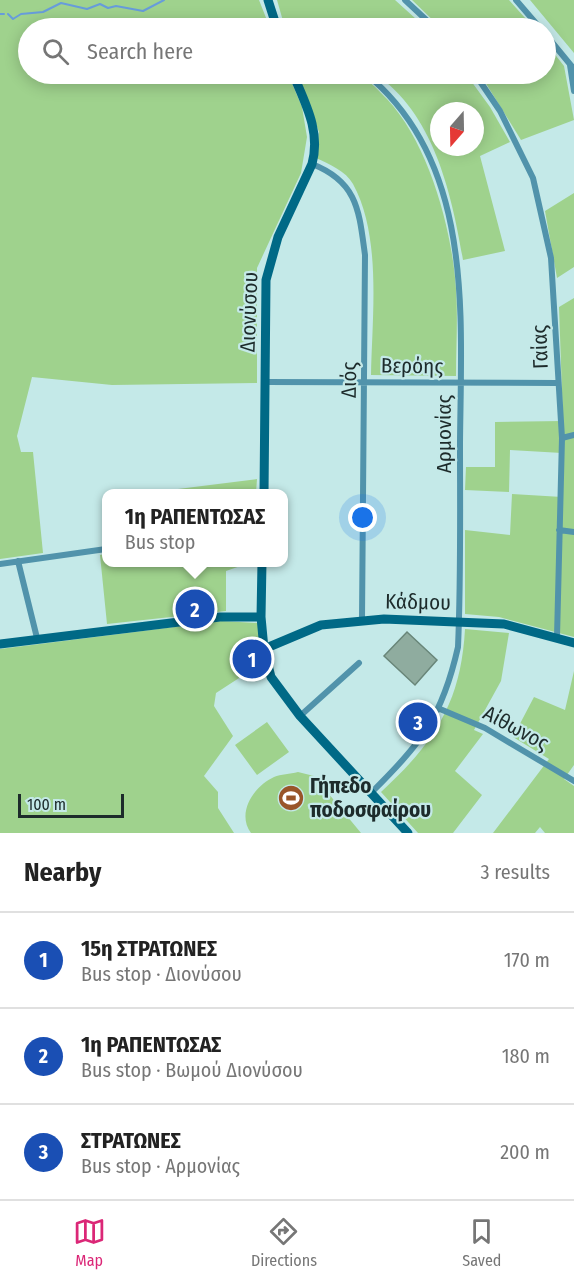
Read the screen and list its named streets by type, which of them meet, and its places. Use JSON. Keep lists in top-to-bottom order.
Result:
{
  "streets": {
    "main road": ["Διονύσου", "Κάδμου"],
    "street": [
      "Γαίας",
      "Βερόης",
      "Διός",
      "Αρμονίας",
      "Αίθωνος"
    ]
  },
  "crossings": [
    ["Διονύσου", "Βερόης"],
    ["Διονύσου", "Διός"],
    ["Γαίας", "Βερόης"],
    ["Γαίας", "Κάδμου"],
    ["Βερόης", "Διός"],
    ["Βερόης", "Αρμονίας"],
    ["Διός", "Κάδμου"],
    ["Αρμονίας", "Κάδμου"],
    ["Αρμονίας", "Αίθωνος"]
  ],
  "places": {
    "sports": ["Γήπεδο ποδοσφαίρου"]
  },
  "scale_bar": "100 m",
  "north": "bottom",
  "page": {
    "search": "Search here",
    "popup": ["1η ΡΑΠΕΝΤΩΣΑΣ", "Bus stop"],
    "pins": ["2", "1", "3"],
    "scale": "100 m",
    "heading": ["Nearby", "3 results"],
    "list": [
      {
        "mark": "1",
        "name": "15η ΣΤΡΑΤΩΝΕΣ",
        "note": "Bus stop · Διονύσου",
        "value": "170 m"
      },
      {
        "mark": "2",
        "name": "1η ΡΑΠΕΝΤΩΣΑΣ",
        "note": "Bus stop · Βωμού Διονύσου",
        "value": "180 m"
      },
      {
        "mark": "3",
        "name": "ΣΤΡΑΤΩΝΕΣ",
        "note": "Bus stop · Αρμονίας",
        "value": "200 m"
      }
    ],
    "nav": ["Map", "Directions", "Saved"]
  }
}
